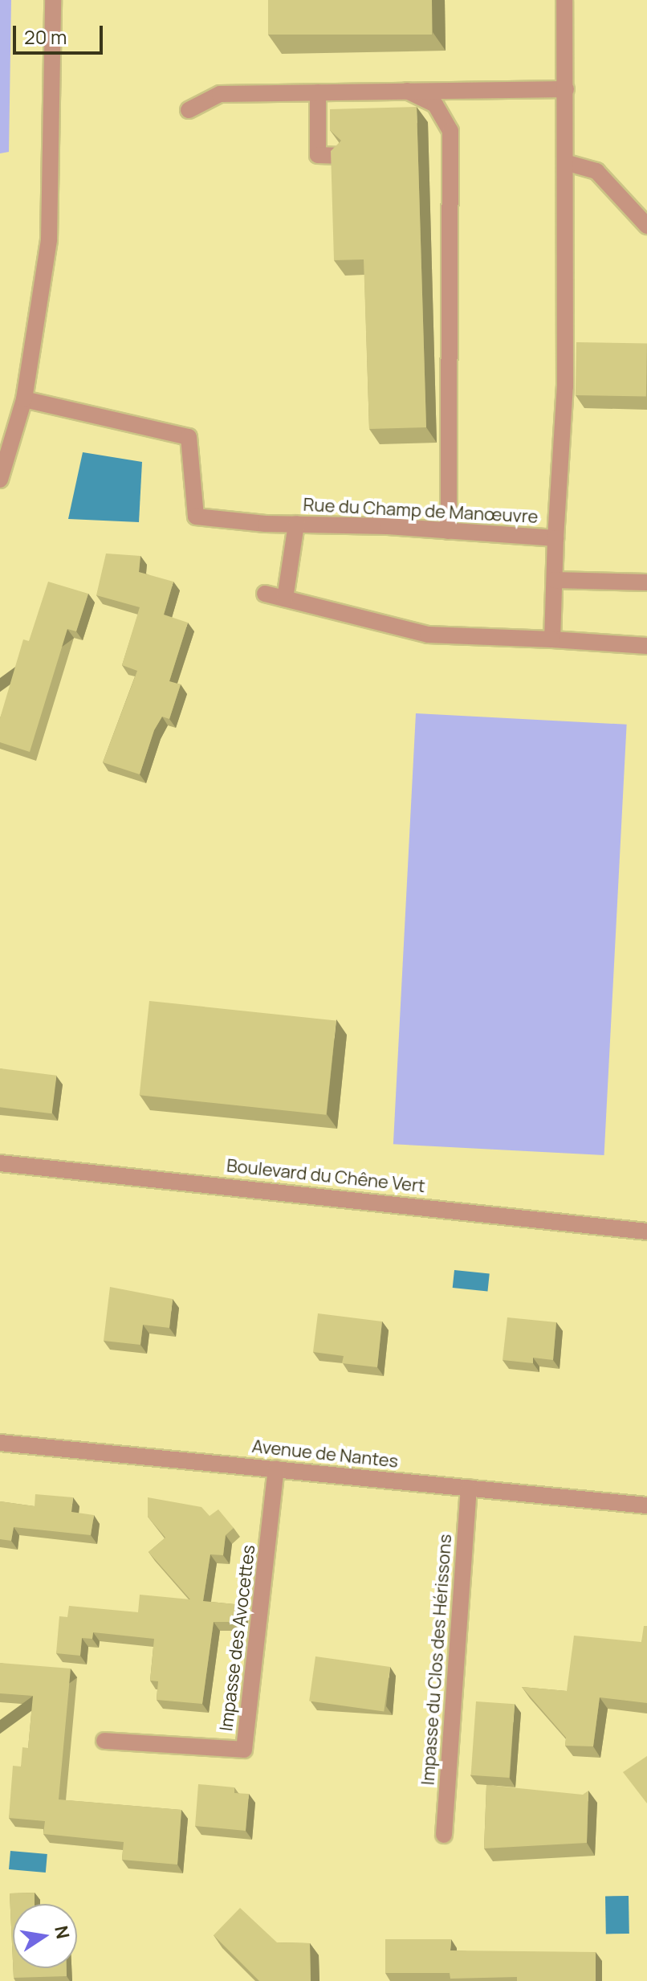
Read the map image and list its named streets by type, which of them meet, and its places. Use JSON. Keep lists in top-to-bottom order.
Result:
{
  "streets": {
    "street": [
      "Rue du Champ de Manœuvre",
      "Boulevard du Chêne Vert",
      "Avenue de Nantes",
      "Impasse des Avocettes",
      "Impasse du Clos des Hérissons"
    ]
  },
  "crossings": [
    ["Avenue de Nantes", "Impasse des Avocettes"],
    ["Avenue de Nantes", "Impasse du Clos des Hérissons"]
  ],
  "scale_bar": "20 m",
  "north": "right"
}
